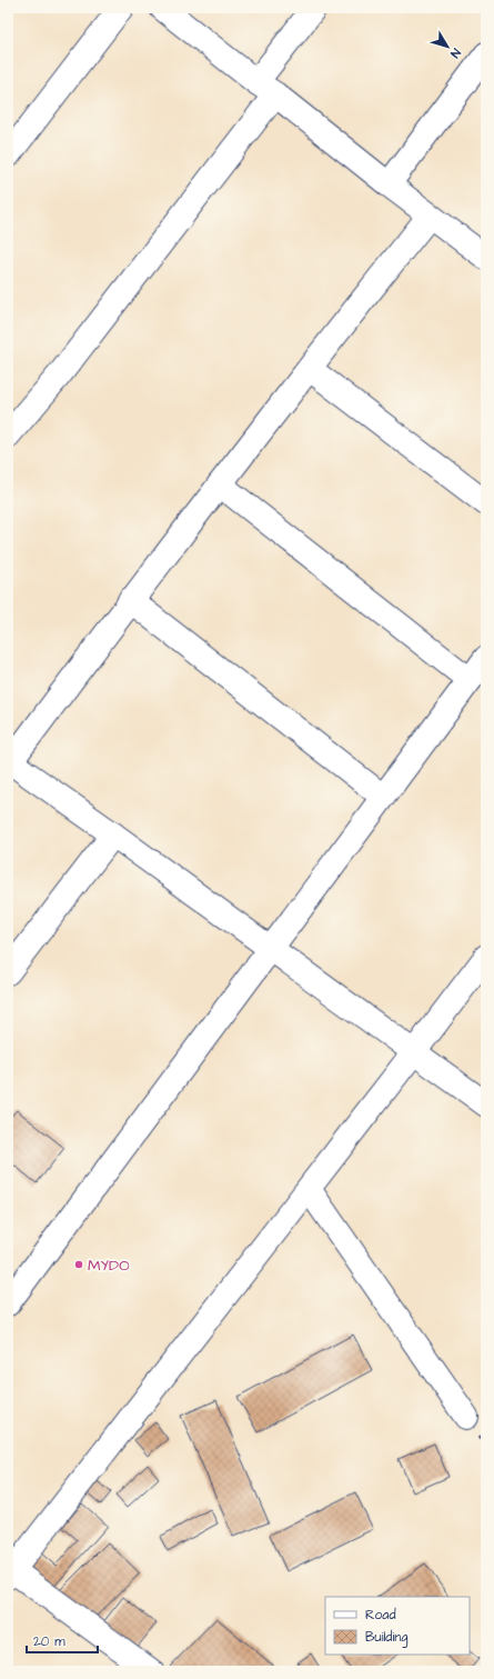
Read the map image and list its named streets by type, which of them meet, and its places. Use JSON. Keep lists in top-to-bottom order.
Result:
{
  "places": ["MYDO"],
  "legend": ["Road", "Building"],
  "scale_bar": "20 m",
  "north": "bottom right"
}
